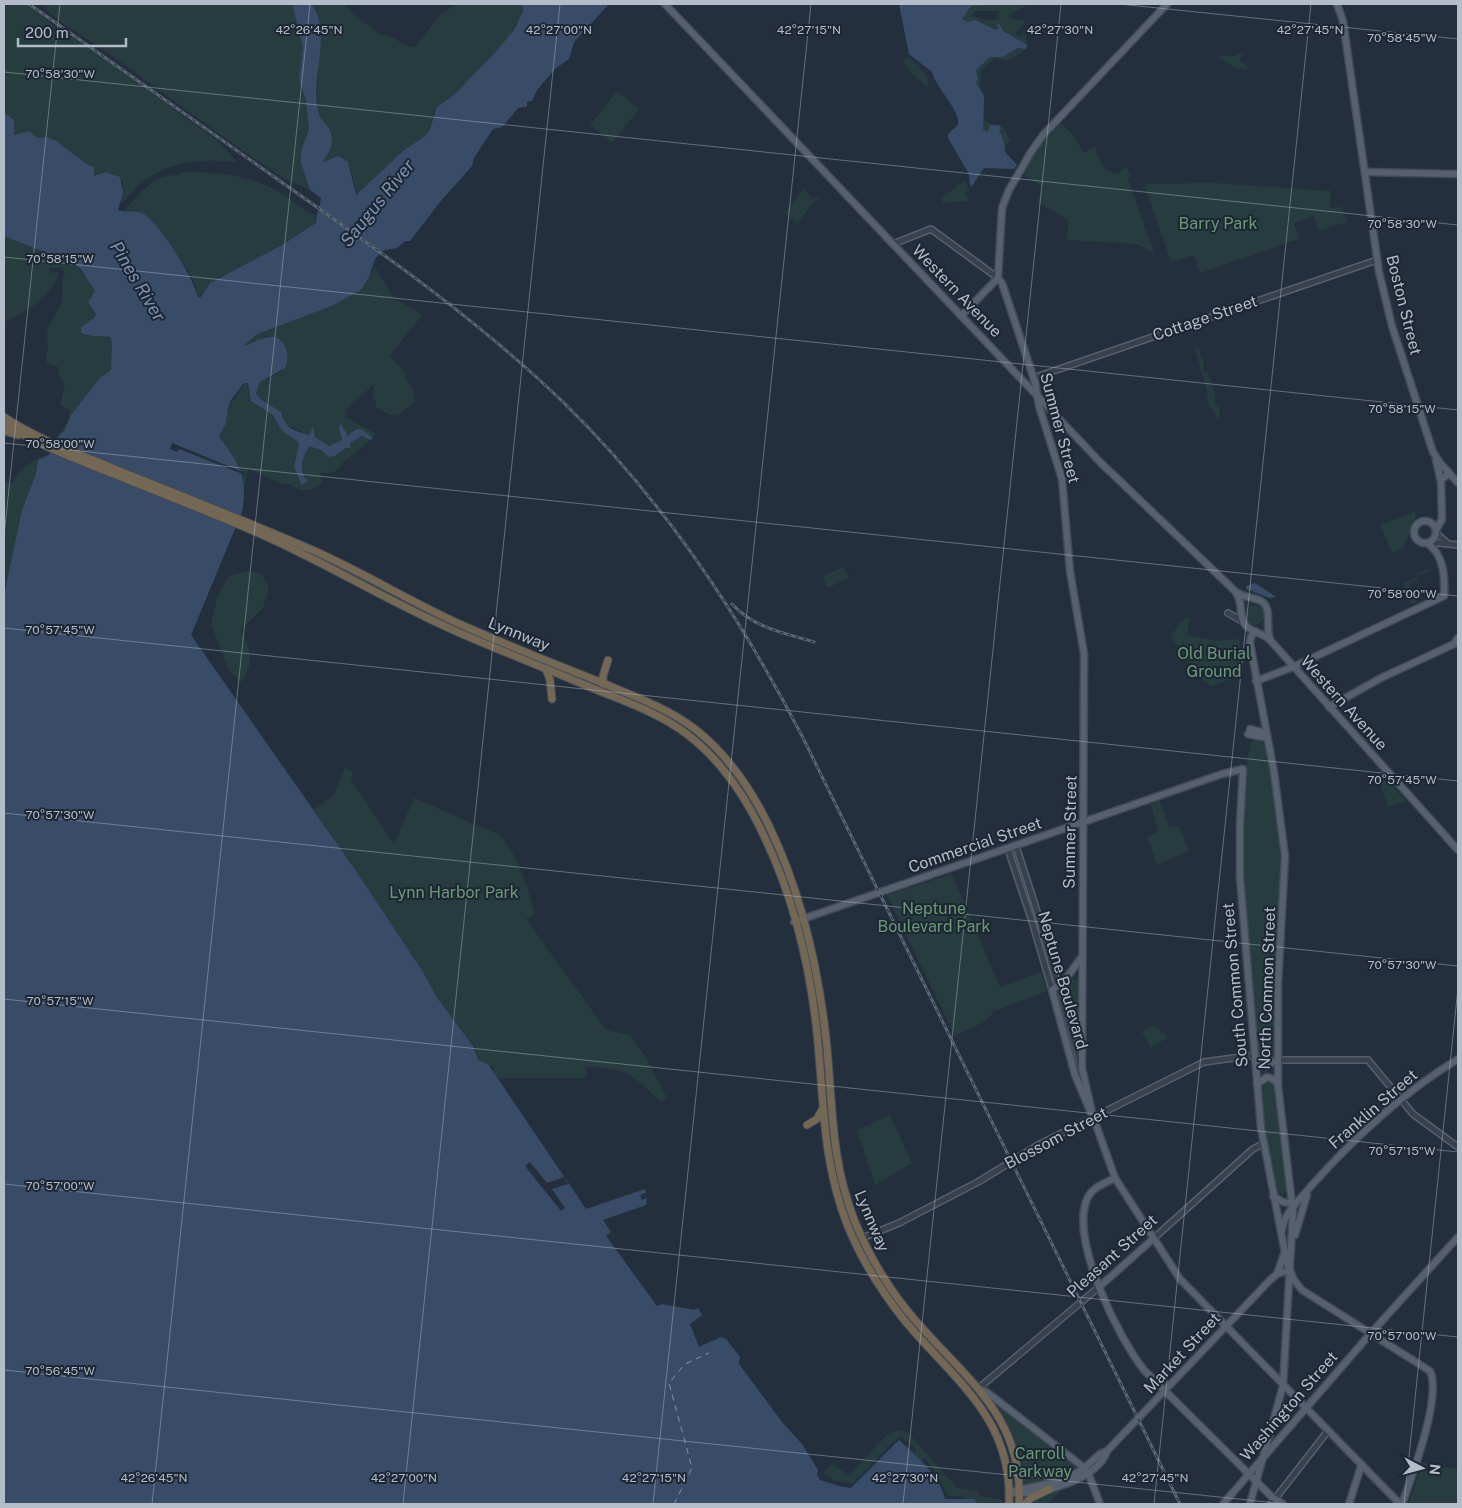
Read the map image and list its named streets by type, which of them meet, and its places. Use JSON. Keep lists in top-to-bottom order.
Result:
{
  "streets": {
    "highway": ["Lynnway"],
    "main road": [
      "Western Avenue",
      "Boston Street",
      "Summer Street",
      "Commercial Street",
      "Neptune Boulevard",
      "South Common Street",
      "North Common Street",
      "Franklin Street",
      "Pleasant Street",
      "Market Street",
      "Washington Street"
    ],
    "street": ["Cottage Street", "Blossom Street"]
  },
  "crossings": [
    ["Western Avenue", "Summer Street"],
    ["Western Avenue", "North Common Street"],
    ["Boston Street", "Cottage Street"],
    ["Cottage Street", "Summer Street"],
    ["Summer Street", "Commercial Street"],
    ["Summer Street", "Neptune Boulevard"],
    ["Lynnway", "Commercial Street"],
    ["Lynnway", "Blossom Street"],
    ["Lynnway", "Pleasant Street"],
    ["Commercial Street", "Neptune Boulevard"],
    ["Commercial Street", "South Common Street"],
    ["Neptune Boulevard", "Blossom Street"],
    ["Neptune Boulevard", "Pleasant Street"],
    ["Neptune Boulevard", "Market Street"],
    ["Neptune Boulevard", "Washington Street"],
    ["South Common Street", "North Common Street"],
    ["South Common Street", "Franklin Street"],
    ["South Common Street", "Blossom Street"],
    ["South Common Street", "Pleasant Street"],
    ["South Common Street", "Market Street"],
    ["North Common Street", "Franklin Street"],
    ["North Common Street", "Market Street"],
    ["Franklin Street", "Market Street"]
  ],
  "water": ["Saugus River", "Pines River"],
  "parks": [
    "Barry Park",
    "Old Burial Ground",
    "Lynn Harbor Park",
    "Neptune Boulevard Park",
    "Carroll Parkway"
  ],
  "scale_bar": "200 m",
  "north": "right",
  "coordinates": [
    "42°26'45\"N",
    "42°27'00\"N",
    "42°27'15\"N",
    "42°27'30\"N",
    "42°27'45\"N",
    "70°58'45\"W",
    "70°58'30\"W",
    "70°58'15\"W",
    "70°58'00\"W",
    "70°57'45\"W",
    "70°57'30\"W",
    "70°57'15\"W",
    "70°57'00\"W",
    "70°56'45\"W"
  ]
}
